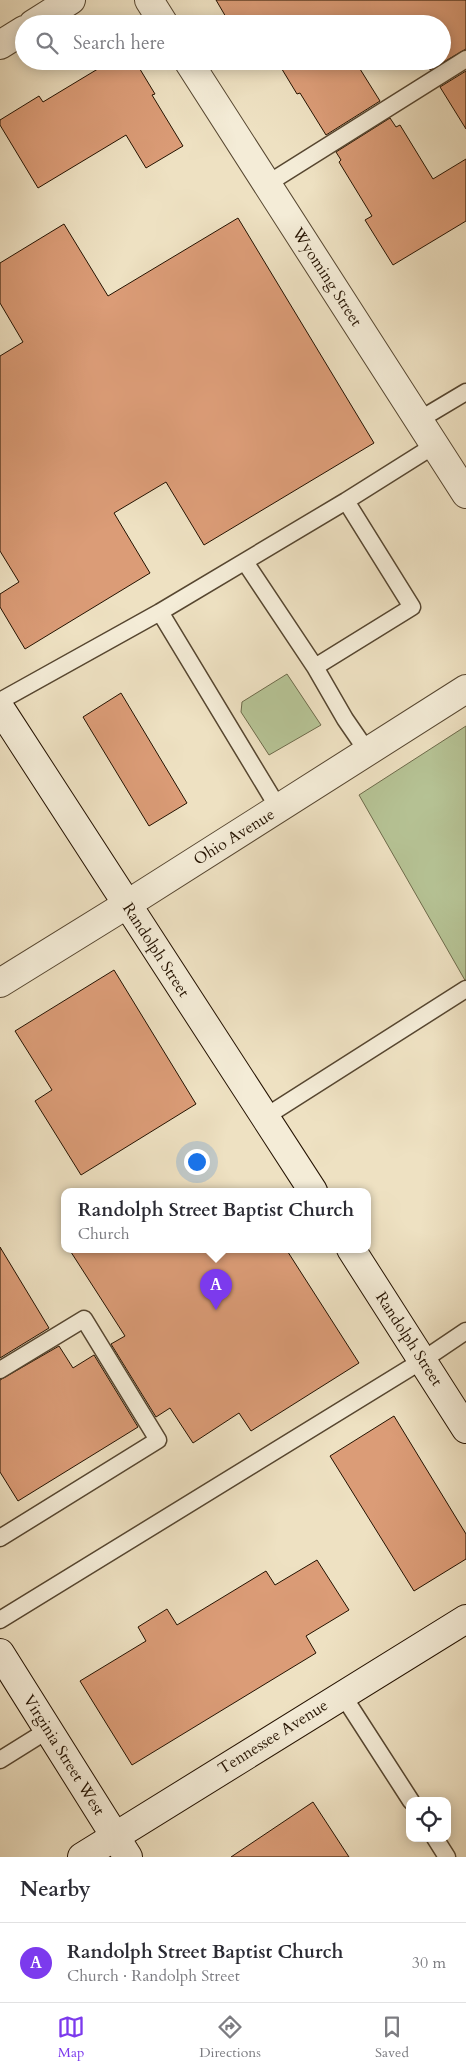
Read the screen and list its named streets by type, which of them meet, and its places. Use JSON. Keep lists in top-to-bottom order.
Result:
{
  "streets": {
    "street": [
      "Wyoming Street",
      "Ohio Avenue",
      "Randolph Street",
      "Tennessee Avenue",
      "Virginia Street West"
    ]
  },
  "crossings": [
    ["Ohio Avenue", "Randolph Street"],
    ["Tennessee Avenue", "Virginia Street West"]
  ],
  "page": {
    "search": "Search here",
    "popup": ["Randolph Street Baptist Church", "Church"],
    "pins": "A",
    "heading": "Nearby",
    "list": [
      {
        "mark": "A",
        "name": "Randolph Street Baptist Church",
        "note": "Church · Randolph Street",
        "value": "30 m"
      }
    ],
    "nav": ["Map", "Directions", "Saved"]
  }
}
